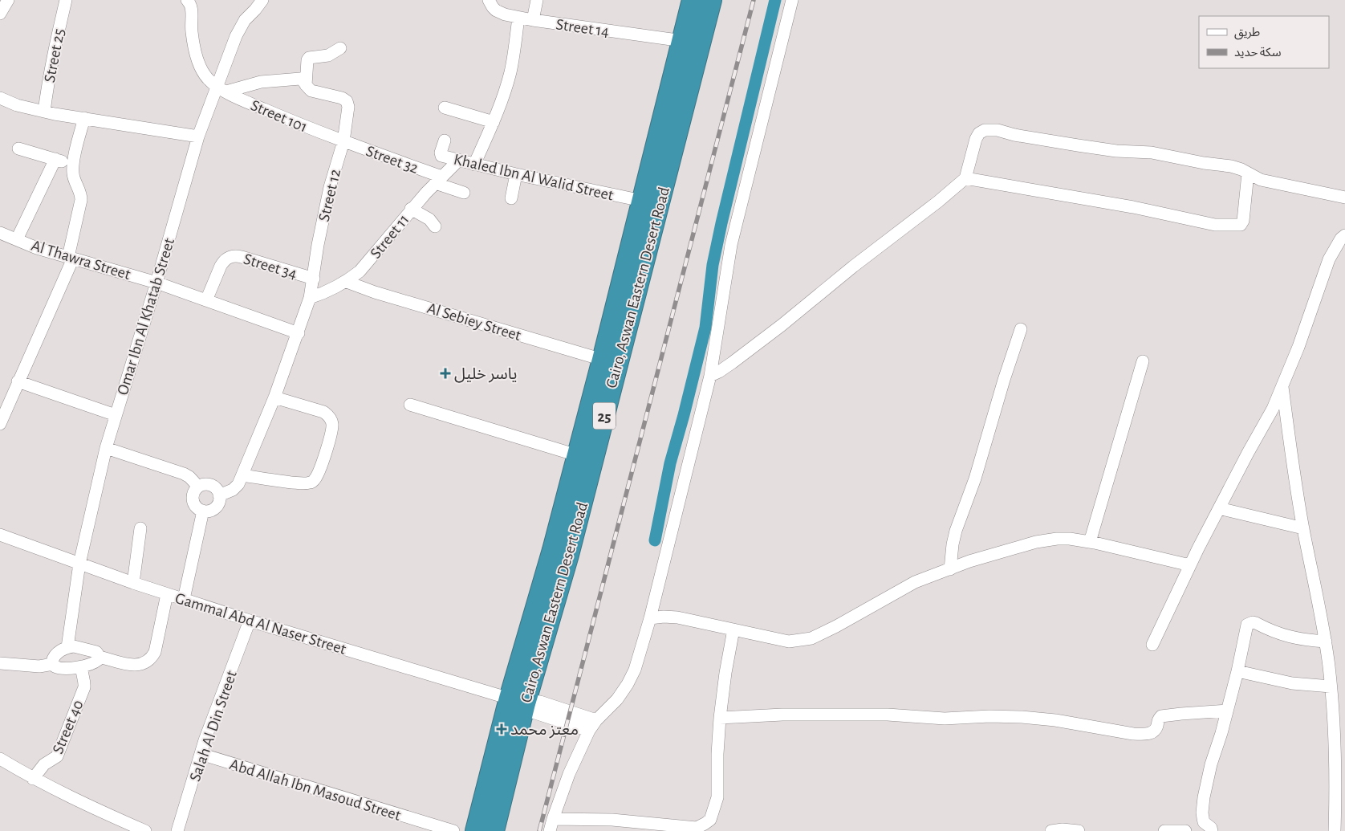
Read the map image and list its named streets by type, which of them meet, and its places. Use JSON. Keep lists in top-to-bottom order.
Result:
{
  "streets": {
    "highway": ["Cairo, Aswan Eastern Desert Road", "25"],
    "street": [
      "Street 14",
      "Street 25",
      "Street 101",
      "Street 32",
      "Khaled Ibn Al Walid Street",
      "Street 12",
      "Street 11",
      "Al Thawra Street",
      "Street 34",
      "Omar Ibn Al Khatab Street",
      "Al Sebiey Street",
      "Gammal Abd Al Naser Street",
      "Salah Al Din Street",
      "Street 40",
      "Abd Allah Ibn Masoud Street"
    ]
  },
  "crossings": [
    ["Street 14", "Cairo, Aswan Eastern Desert Road"],
    ["Street 101", "Street 32"],
    ["Street 101", "Street 12"],
    ["Street 101", "Omar Ibn Al Khatab Street"],
    ["Street 32", "Street 12"],
    ["Street 32", "Street 11"],
    ["Khaled Ibn Al Walid Street", "Street 11"],
    ["Khaled Ibn Al Walid Street", "Cairo, Aswan Eastern Desert Road"],
    ["Street 12", "Street 11"],
    ["Street 12", "Al Thawra Street"],
    ["Street 12", "Street 34"],
    ["Street 11", "Al Sebiey Street"],
    ["Al Thawra Street", "Street 34"],
    ["Al Thawra Street", "Omar Ibn Al Khatab Street"],
    ["Cairo, Aswan Eastern Desert Road", "Al Sebiey Street"],
    ["Cairo, Aswan Eastern Desert Road", "Gammal Abd Al Naser Street"],
    ["Omar Ibn Al Khatab Street", "Gammal Abd Al Naser Street"],
    ["Gammal Abd Al Naser Street", "Salah Al Din Street"],
    ["Salah Al Din Street", "Abd Allah Ibn Masoud Street"]
  ],
  "places": {
    "health": ["ياسر خليل", "معتز محمد"]
  },
  "legend": ["طريق", "سكة حديد"]
}
